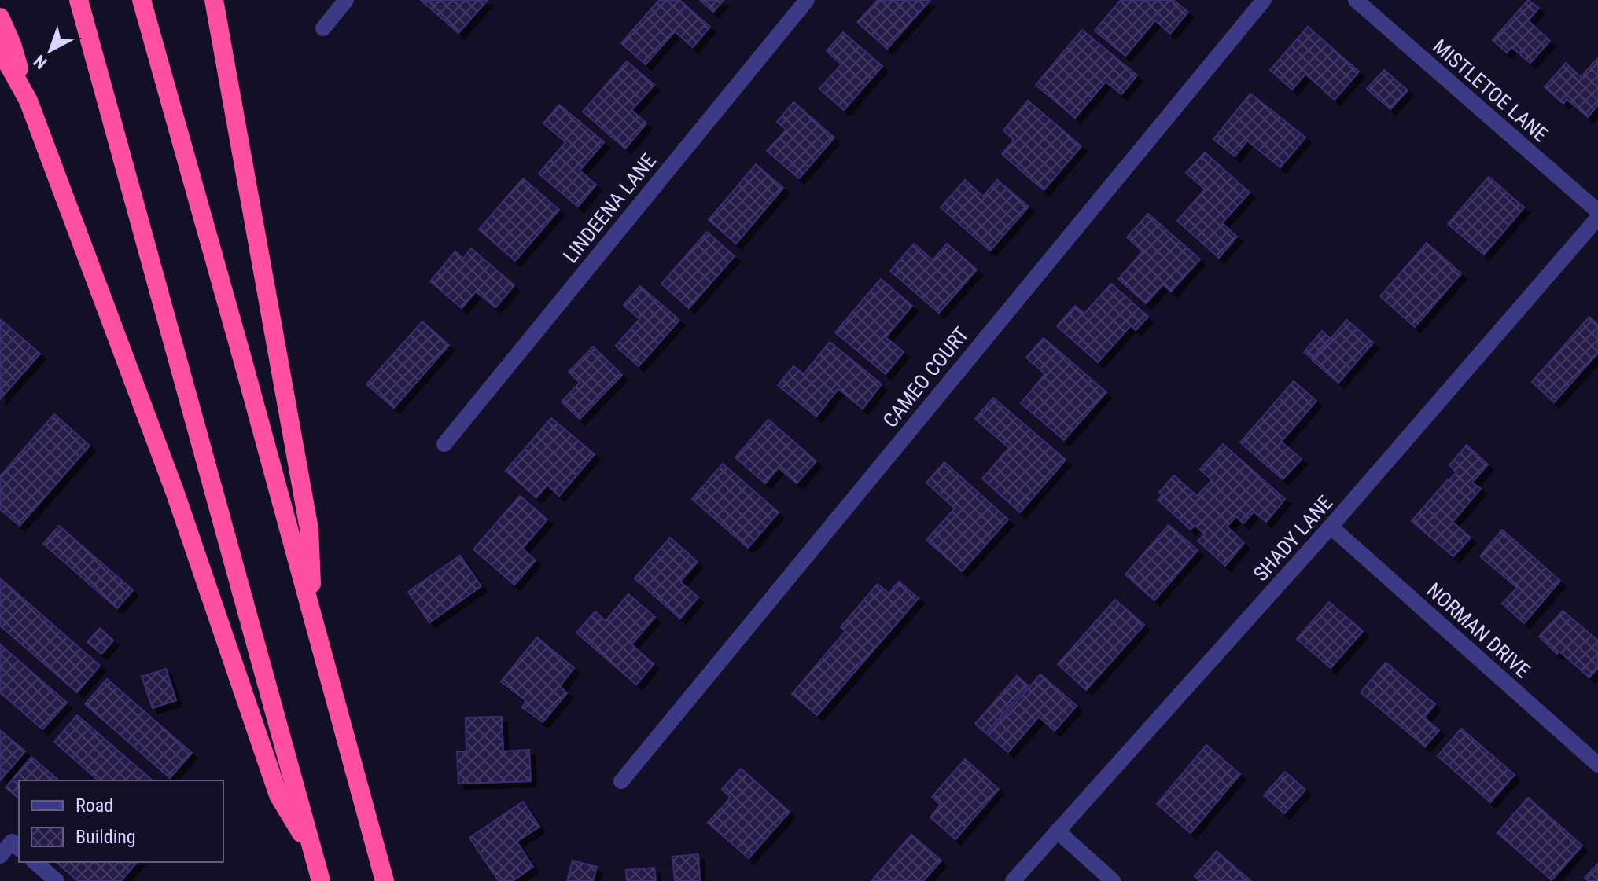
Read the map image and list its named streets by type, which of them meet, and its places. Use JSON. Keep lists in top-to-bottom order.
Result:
{
  "streets": {
    "street": [
      "MISTLETOE LANE",
      "LINDEENA LANE",
      "CAMEO COURT",
      "SHADY LANE",
      "NORMAN DRIVE"
    ]
  },
  "crossings": [
    ["SHADY LANE", "NORMAN DRIVE"]
  ],
  "legend": ["Road", "Building"],
  "north": "bottom left"
}
